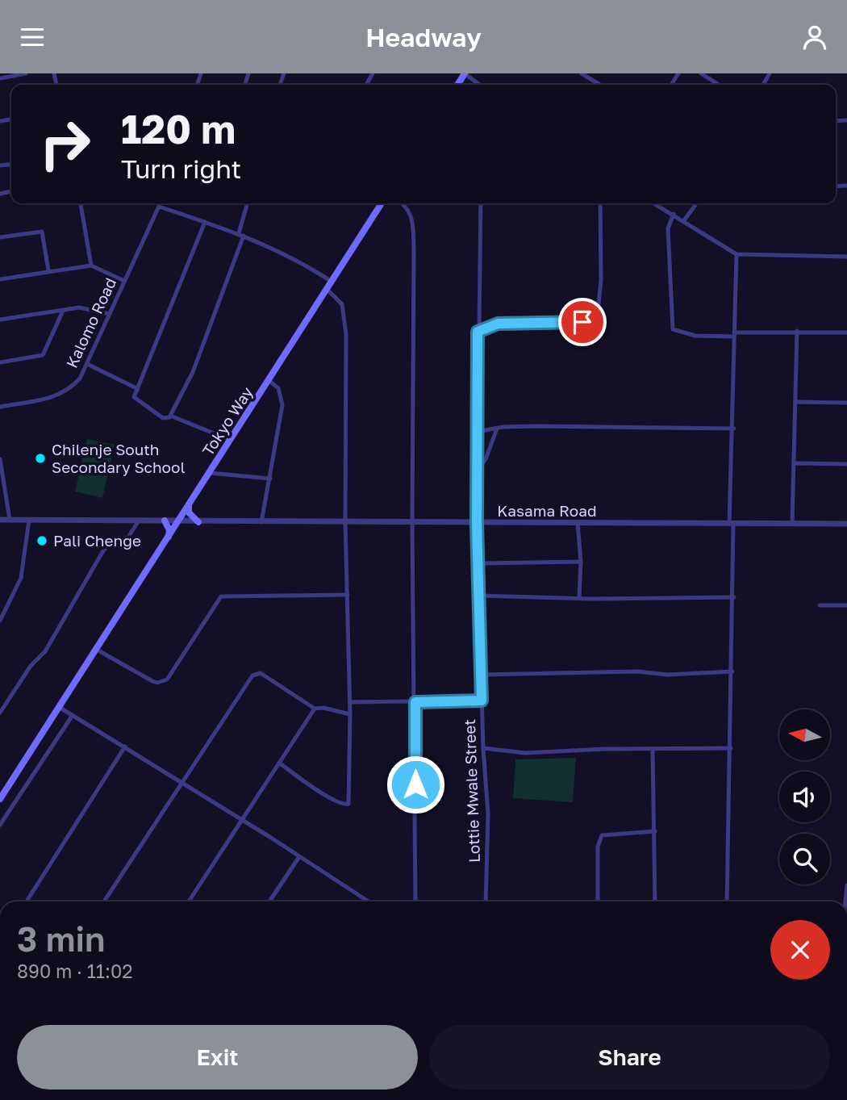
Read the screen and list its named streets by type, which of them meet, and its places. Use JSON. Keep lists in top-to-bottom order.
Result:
{
  "streets": {
    "main road": ["Tokyo Way"],
    "street": ["Kalomo Road", "Kasama Road", "Lottie Mwale Street"]
  },
  "crossings": [
    ["Tokyo Way", "Kasama Road"],
    ["Kasama Road", "Lottie Mwale Street"]
  ],
  "places": ["Chilenje South Secondary School", "Pali Chenge"],
  "north": "left",
  "page": {
    "header": "Headway",
    "turn": ["120 m", "Turn right"],
    "heading": ["3 min", "890 m · 11:02"],
    "buttons": ["Exit", "Share"]
  }
}
